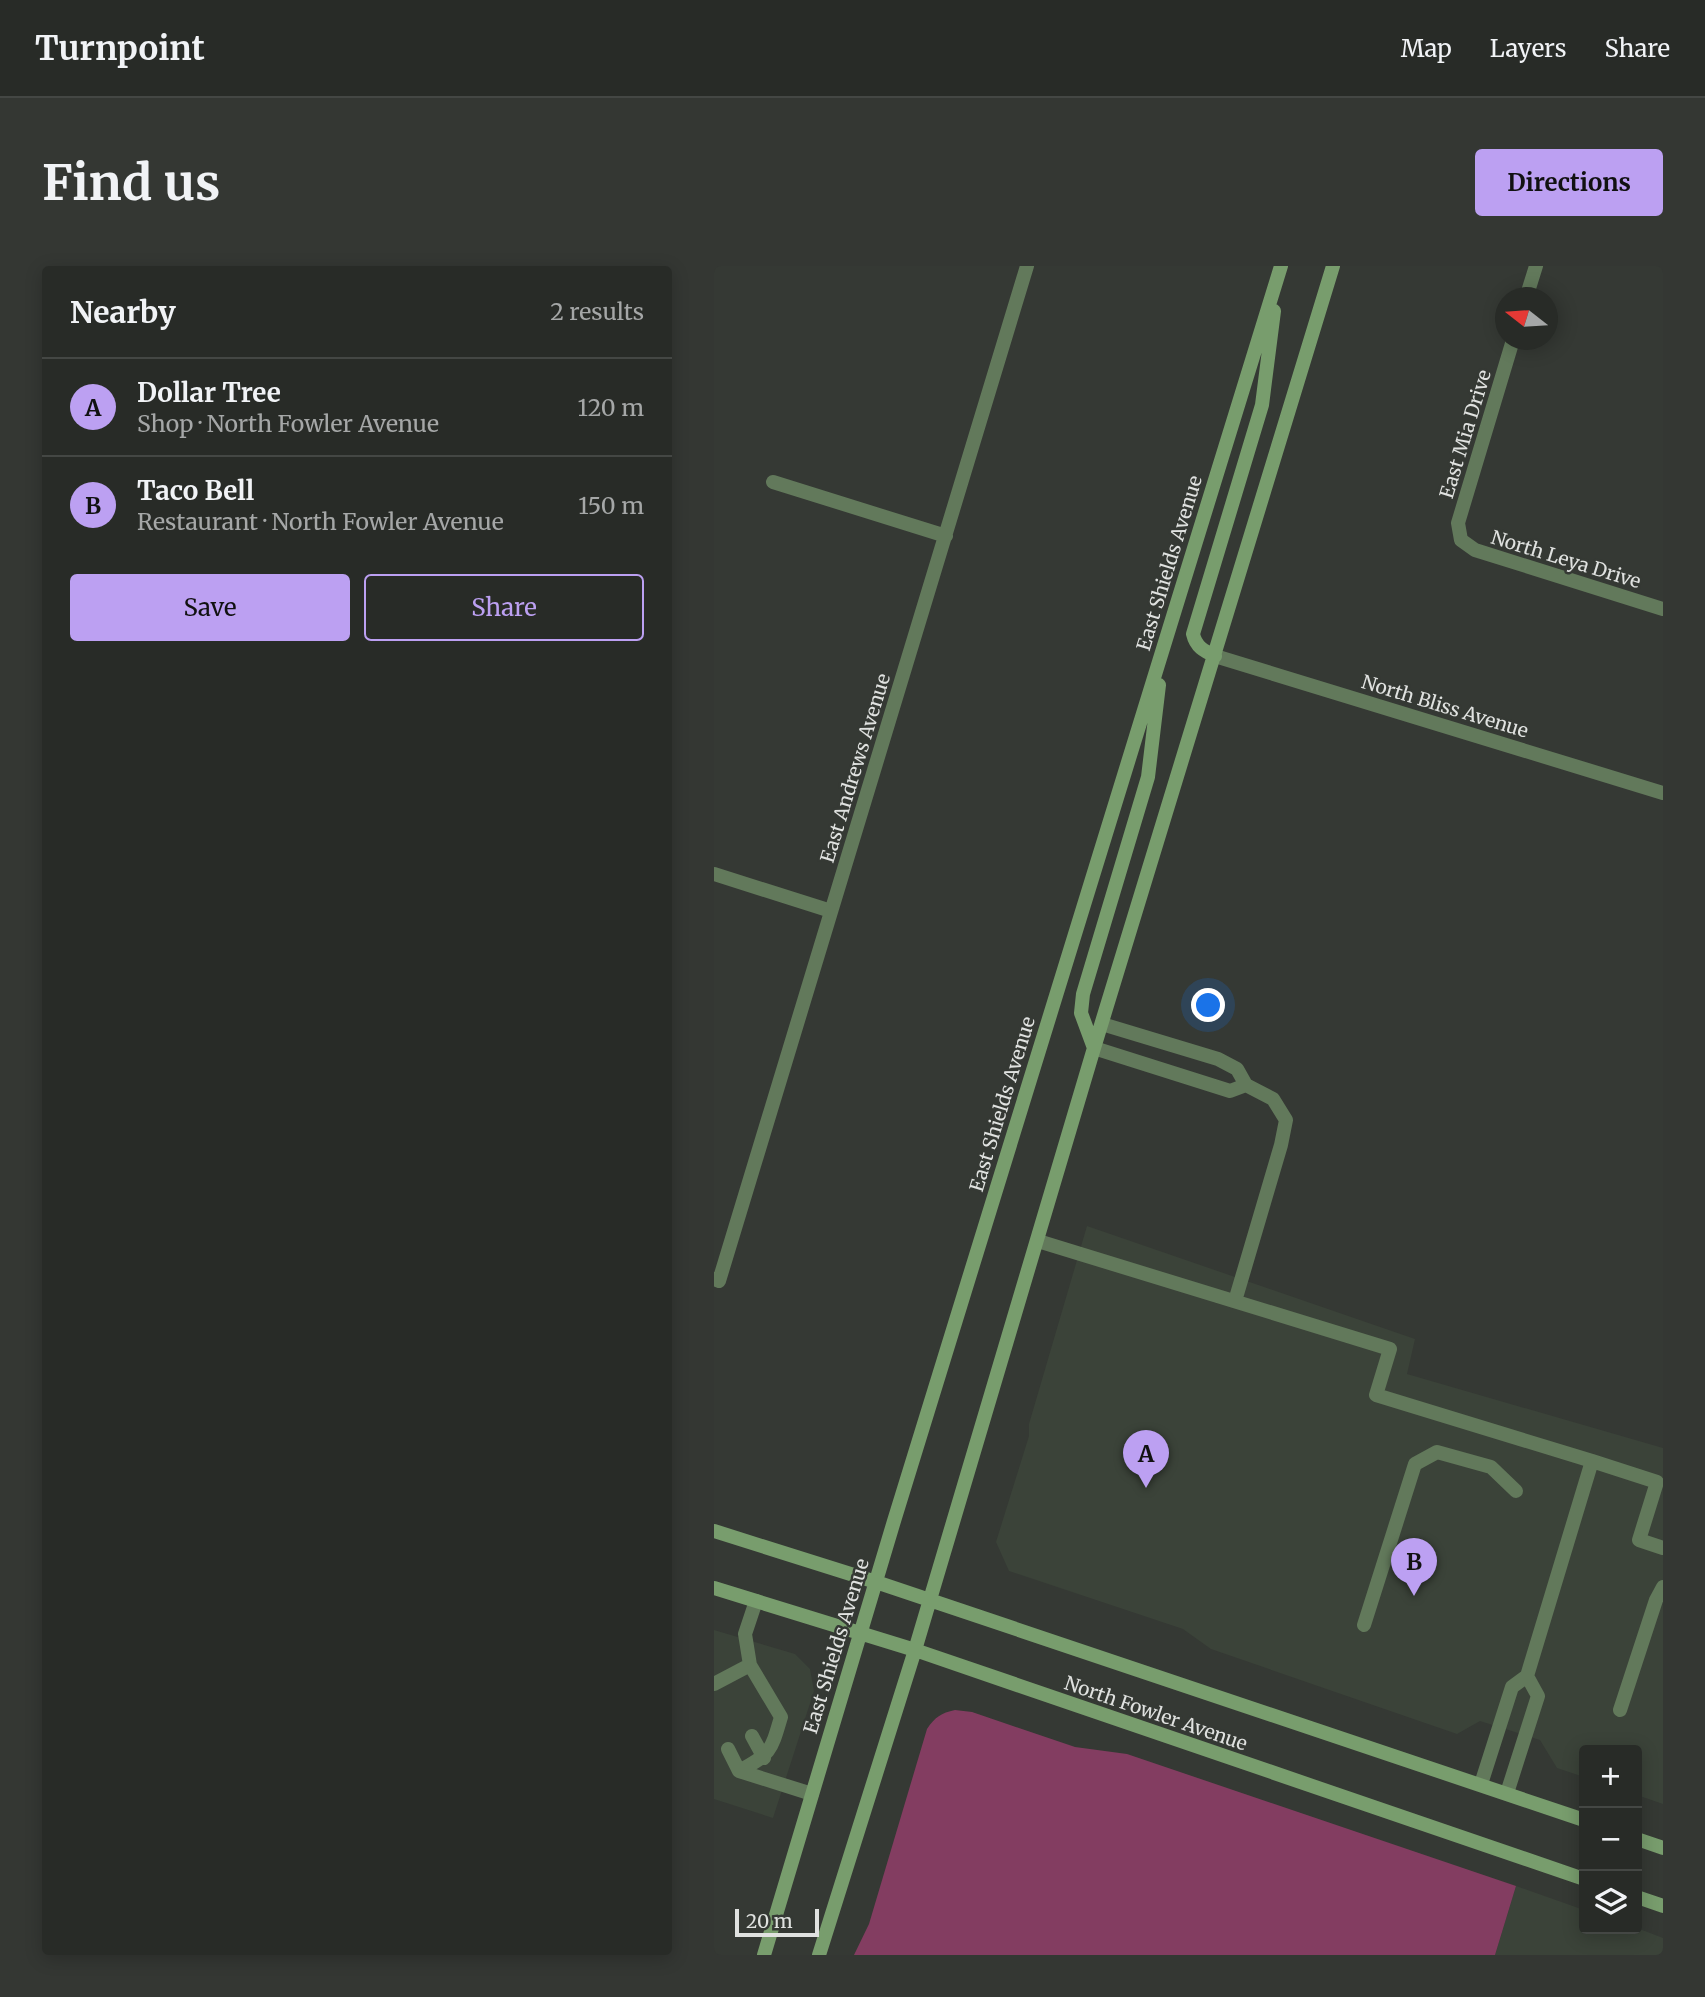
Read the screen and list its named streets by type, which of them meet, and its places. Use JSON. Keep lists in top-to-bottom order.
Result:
{
  "streets": {
    "main road": ["East Shields Avenue", "North Fowler Avenue"],
    "street": [
      "East Mia Drive",
      "North Leya Drive",
      "North Bliss Avenue",
      "East Andrews Avenue"
    ]
  },
  "crossings": [
    ["East Mia Drive", "North Leya Drive"],
    ["East Shields Avenue", "North Fowler Avenue"]
  ],
  "scale_bar": "20 m",
  "north": "left",
  "page": {
    "header": "Turnpoint",
    "nav": ["Map", "Layers", "Share"],
    "buttons": [
      "Directions",
      ["Save", "Share"]
    ],
    "title": "Find us",
    "heading": ["Nearby", "2 results"],
    "list": [
      {
        "mark": "A",
        "name": "Dollar Tree",
        "note": "Shop · North Fowler Avenue",
        "value": "120 m"
      },
      {
        "mark": "B",
        "name": "Taco Bell",
        "note": "Restaurant · North Fowler Avenue",
        "value": "150 m"
      }
    ],
    "pins": ["A", "B"],
    "map_buttons": ["+", "−"],
    "scale": "20 m"
  }
}
